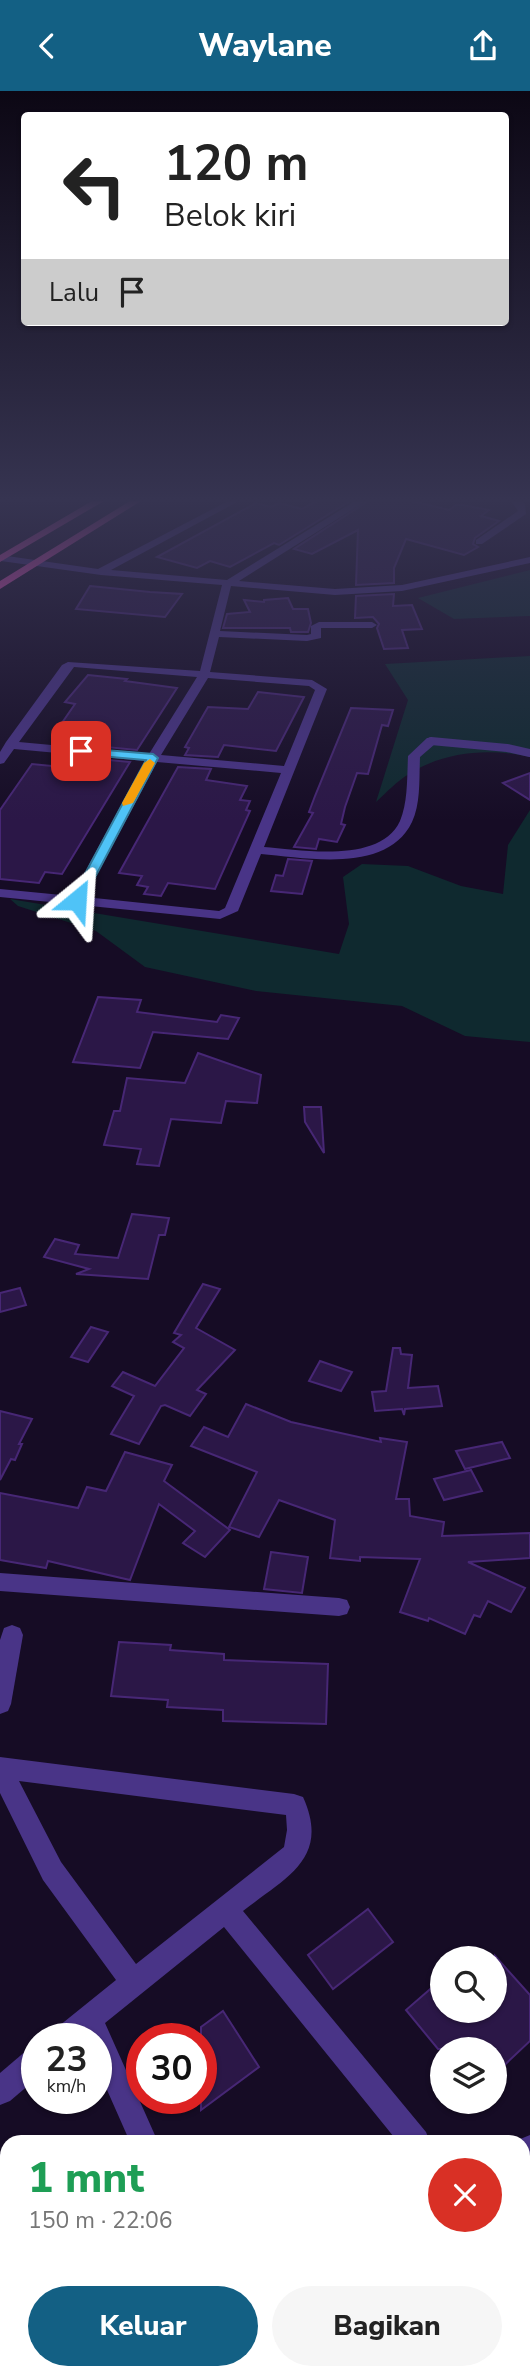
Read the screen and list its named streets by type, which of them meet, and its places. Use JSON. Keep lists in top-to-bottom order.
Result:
{
  "page": {
    "header": "Waylane",
    "turn": ["120 m", "Belok kiri"],
    "then": "Lalu",
    "speed": "23 km/h",
    "limit": "30",
    "heading": ["1 mnt", "150 m · 22:06"],
    "buttons": ["Keluar", "Bagikan"]
  }
}
